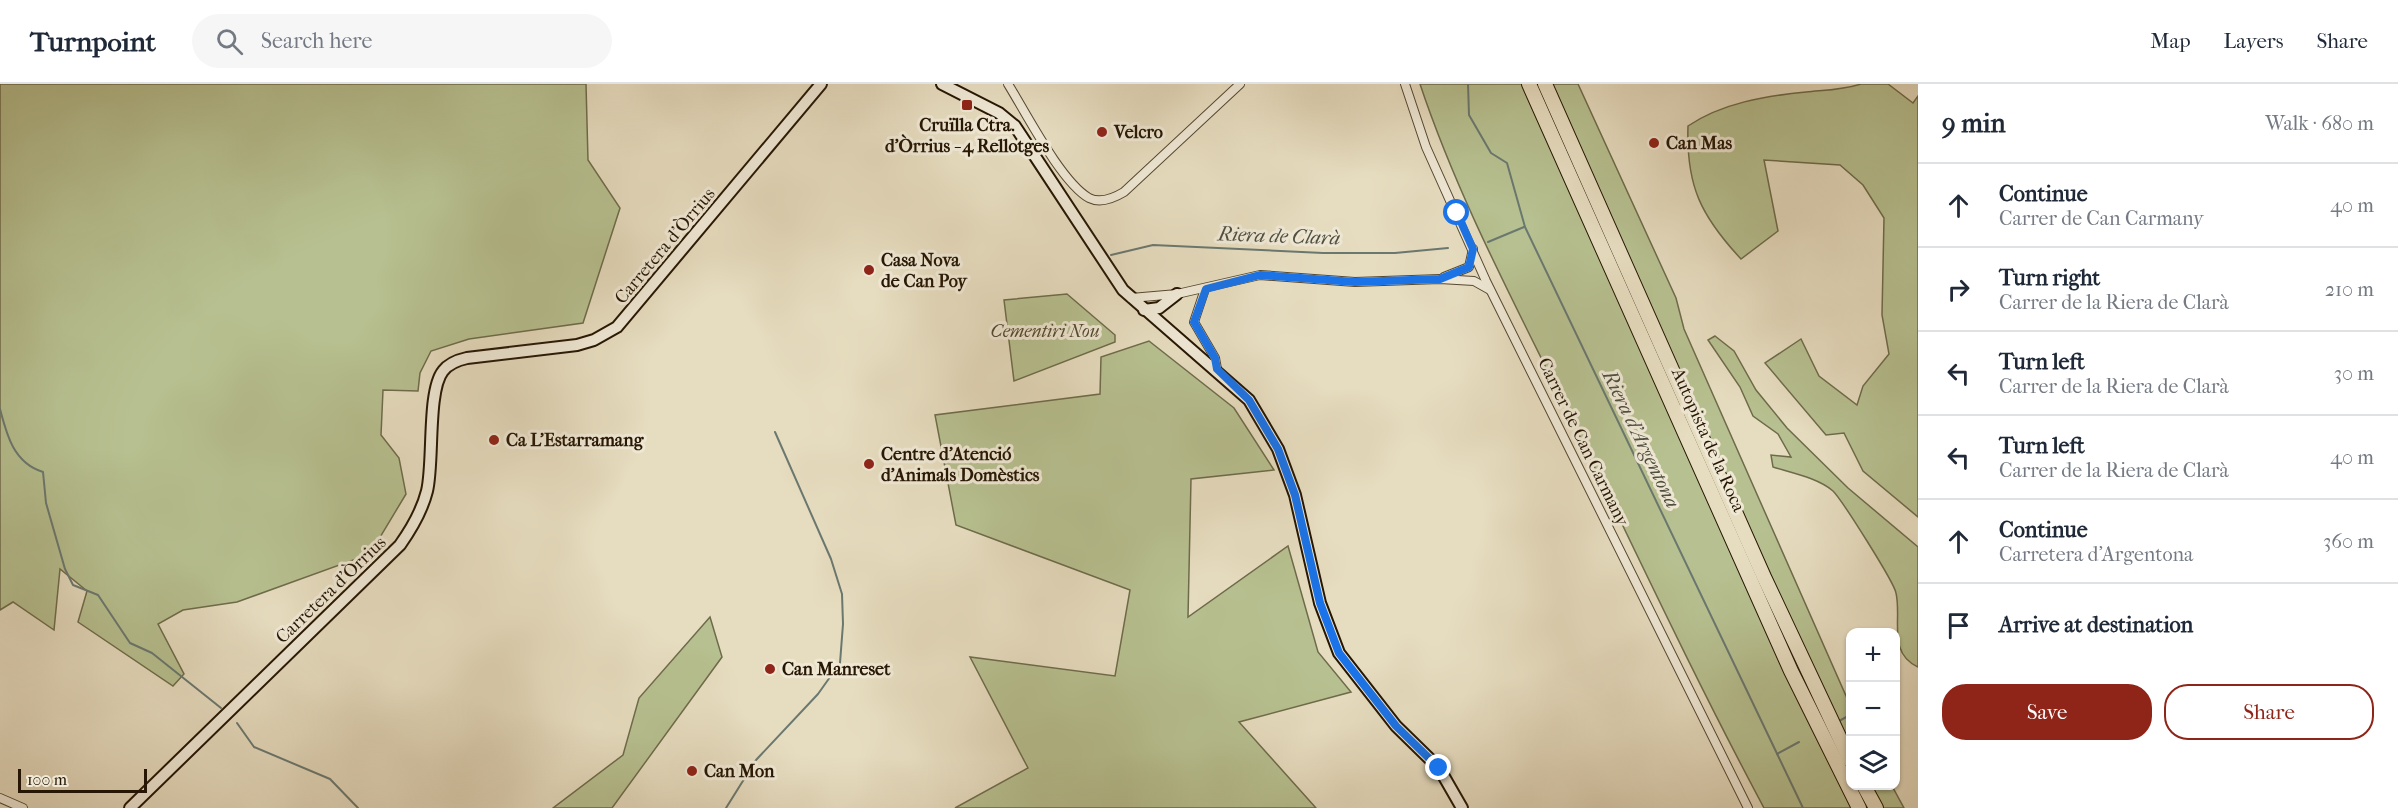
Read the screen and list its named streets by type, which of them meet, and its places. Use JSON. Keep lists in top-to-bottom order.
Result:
{
  "streets": {
    "highway": ["Autopista de la Roca"],
    "street": ["Carretera d'Òrrius", "Carrer de Can Carmany"]
  },
  "water": ["Riera de Clarà", "Riera d'Argentona"],
  "parks": ["Cementiri Nou"],
  "places": {
    "transit": ["Cruïlla Ctra. d'Òrrius - 4 Rellotges"],
    "other": [
      "Velcro",
      "Can Mas",
      "Casa Nova de Can Poy",
      "Ca L'Estarramang",
      "Centre d'Atenció d'Animals Domèstics",
      "Can Manreset",
      "Can Mon"
    ]
  },
  "scale_bar": "100 m",
  "page": {
    "header": "Turnpoint",
    "search": "Search here",
    "nav": ["Map", "Layers", "Share"],
    "heading": ["9 min", "Walk · 680 m"],
    "list": [
      ["Continue", "Carrer de Can Carmany", "40 m"],
      ["Turn right", "Carrer de la Riera de Clarà", "210 m"],
      ["Turn left", "Carrer de la Riera de Clarà", "30 m"],
      ["Turn left", "Carrer de la Riera de Clarà", "40 m"],
      ["Continue", "Carretera d'Argentona", "360 m"],
      "Arrive at destination"
    ],
    "map_buttons": ["+", "−"],
    "buttons": ["Save", "Share"],
    "scale": "100 m"
  }
}
